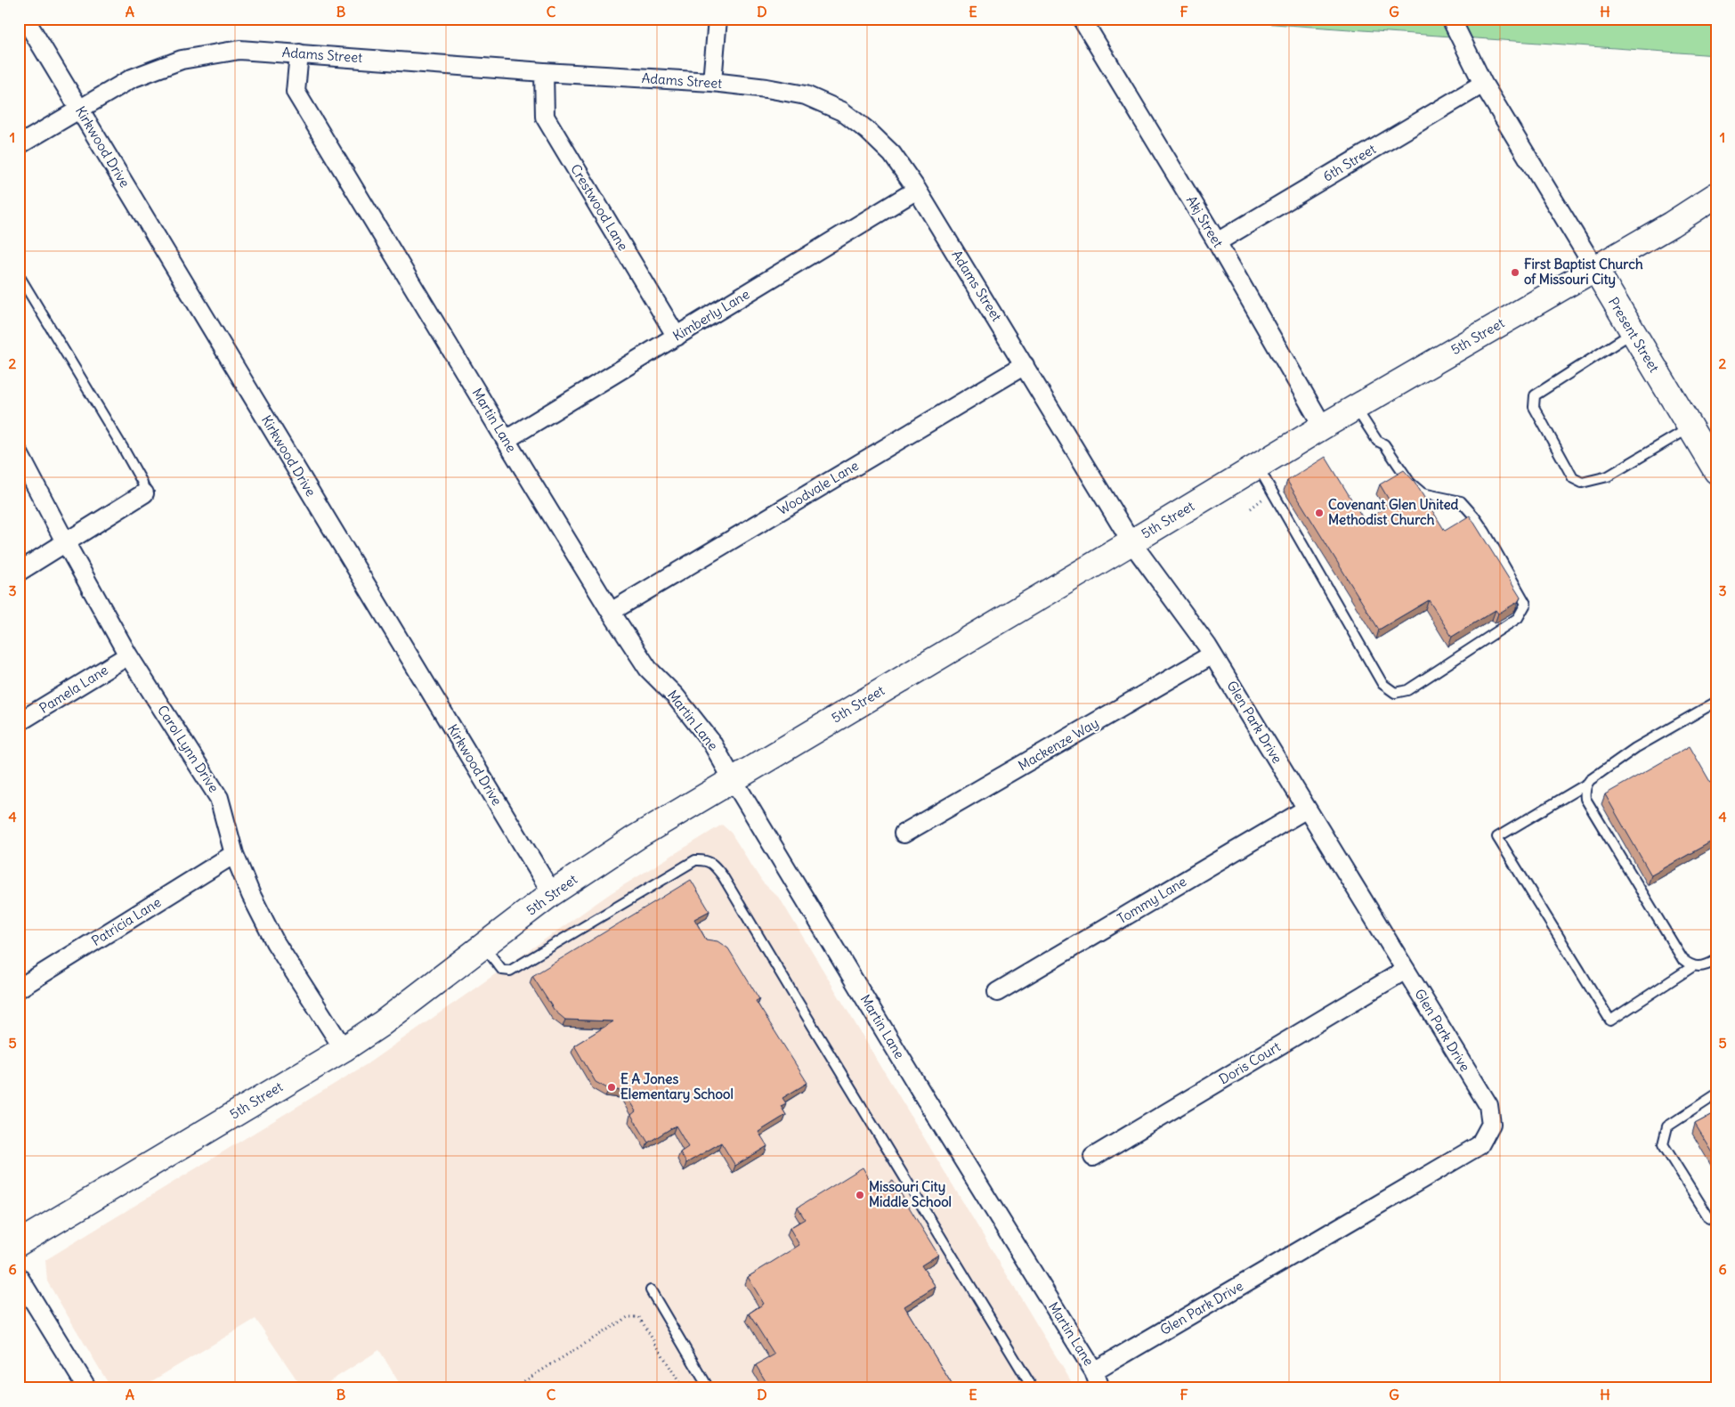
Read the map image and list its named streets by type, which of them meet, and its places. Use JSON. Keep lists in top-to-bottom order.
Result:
{
  "streets": {
    "main road": ["Present Street", "5th Street"],
    "street": [
      "Adams Street",
      "Kirkwood Drive",
      "6th Street",
      "Crestwood Lane",
      "Akj Street",
      "Kimberly Lane",
      "Martin Lane",
      "Woodvale Lane",
      "Pamela Lane",
      "Glen Park Drive",
      "Mackenze Way",
      "Carol Lynn Drive",
      "Tommy Lane",
      "Patricia Lane",
      "Doris Court"
    ]
  },
  "crossings": [
    ["Adams Street", "Kirkwood Drive"],
    ["Adams Street", "Crestwood Lane"],
    ["Adams Street", "Kimberly Lane"],
    ["Adams Street", "5th Street"],
    ["Adams Street", "Martin Lane"],
    ["Adams Street", "Woodvale Lane"],
    ["Adams Street", "Glen Park Drive"],
    ["Kirkwood Drive", "5th Street"],
    ["6th Street", "Akj Street"],
    ["6th Street", "Present Street"],
    ["Crestwood Lane", "Kimberly Lane"],
    ["Akj Street", "5th Street"],
    ["Kimberly Lane", "Martin Lane"],
    ["Present Street", "5th Street"],
    ["5th Street", "Martin Lane"],
    ["5th Street", "Glen Park Drive"],
    ["5th Street", "Carol Lynn Drive"],
    ["Martin Lane", "Woodvale Lane"],
    ["Martin Lane", "Glen Park Drive"],
    ["Pamela Lane", "Carol Lynn Drive"],
    ["Glen Park Drive", "Mackenze Way"],
    ["Glen Park Drive", "Tommy Lane"],
    ["Glen Park Drive", "Doris Court"],
    ["Carol Lynn Drive", "Patricia Lane"]
  ],
  "places": [
    "First Baptist Church of Missouri City",
    "Covenant Glen United Methodist Church",
    "E A Jones Elementary School",
    "Missouri City Middle School"
  ],
  "grid": {
    "columns": [
      "A",
      "B",
      "C",
      "D",
      "E",
      "F",
      "G",
      "H"
    ],
    "rows": [
      "1",
      "2",
      "3",
      "4",
      "5",
      "6"
    ]
  }
}
